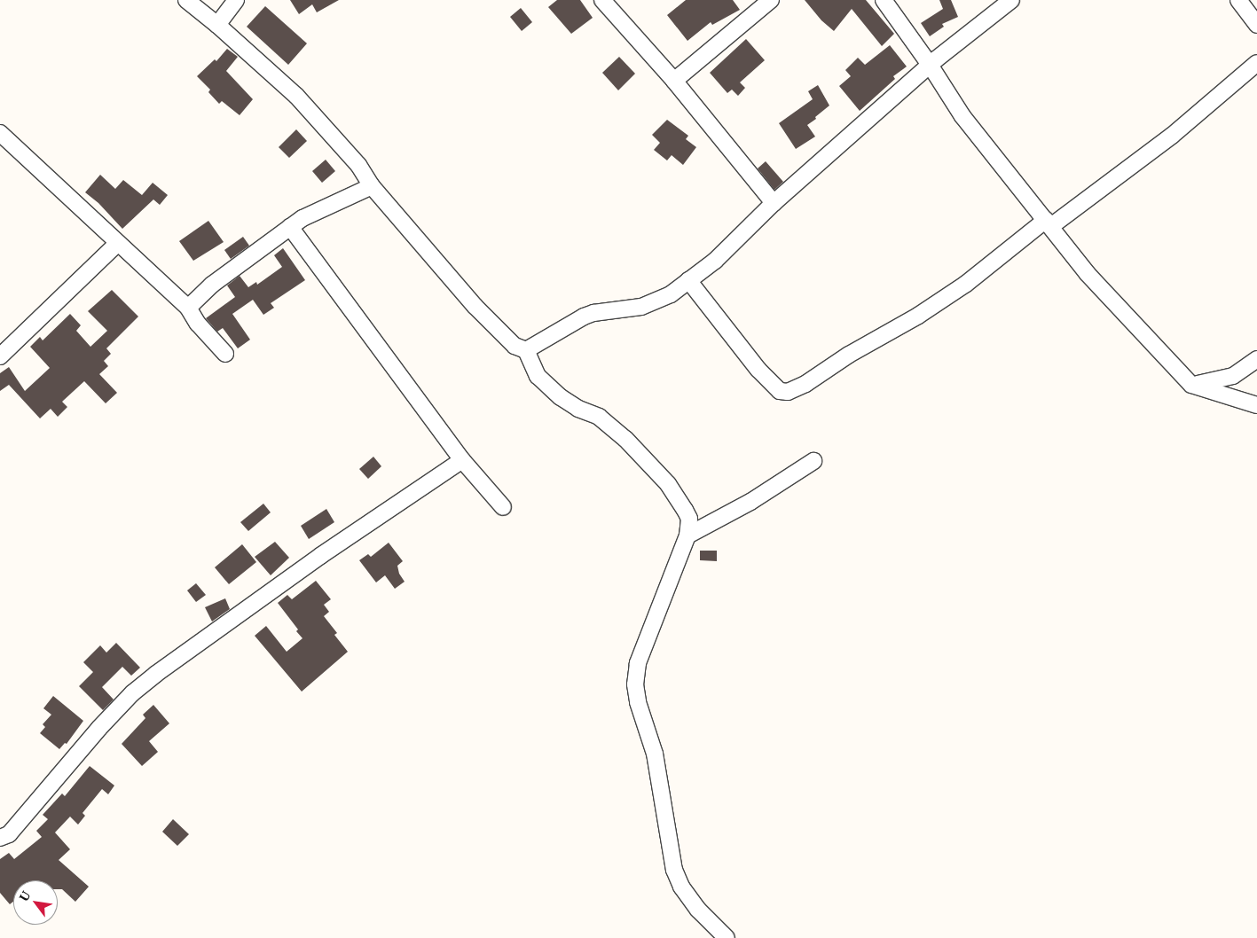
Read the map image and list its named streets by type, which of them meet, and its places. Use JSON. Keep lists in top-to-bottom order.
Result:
{
  "north": "top left"
}
